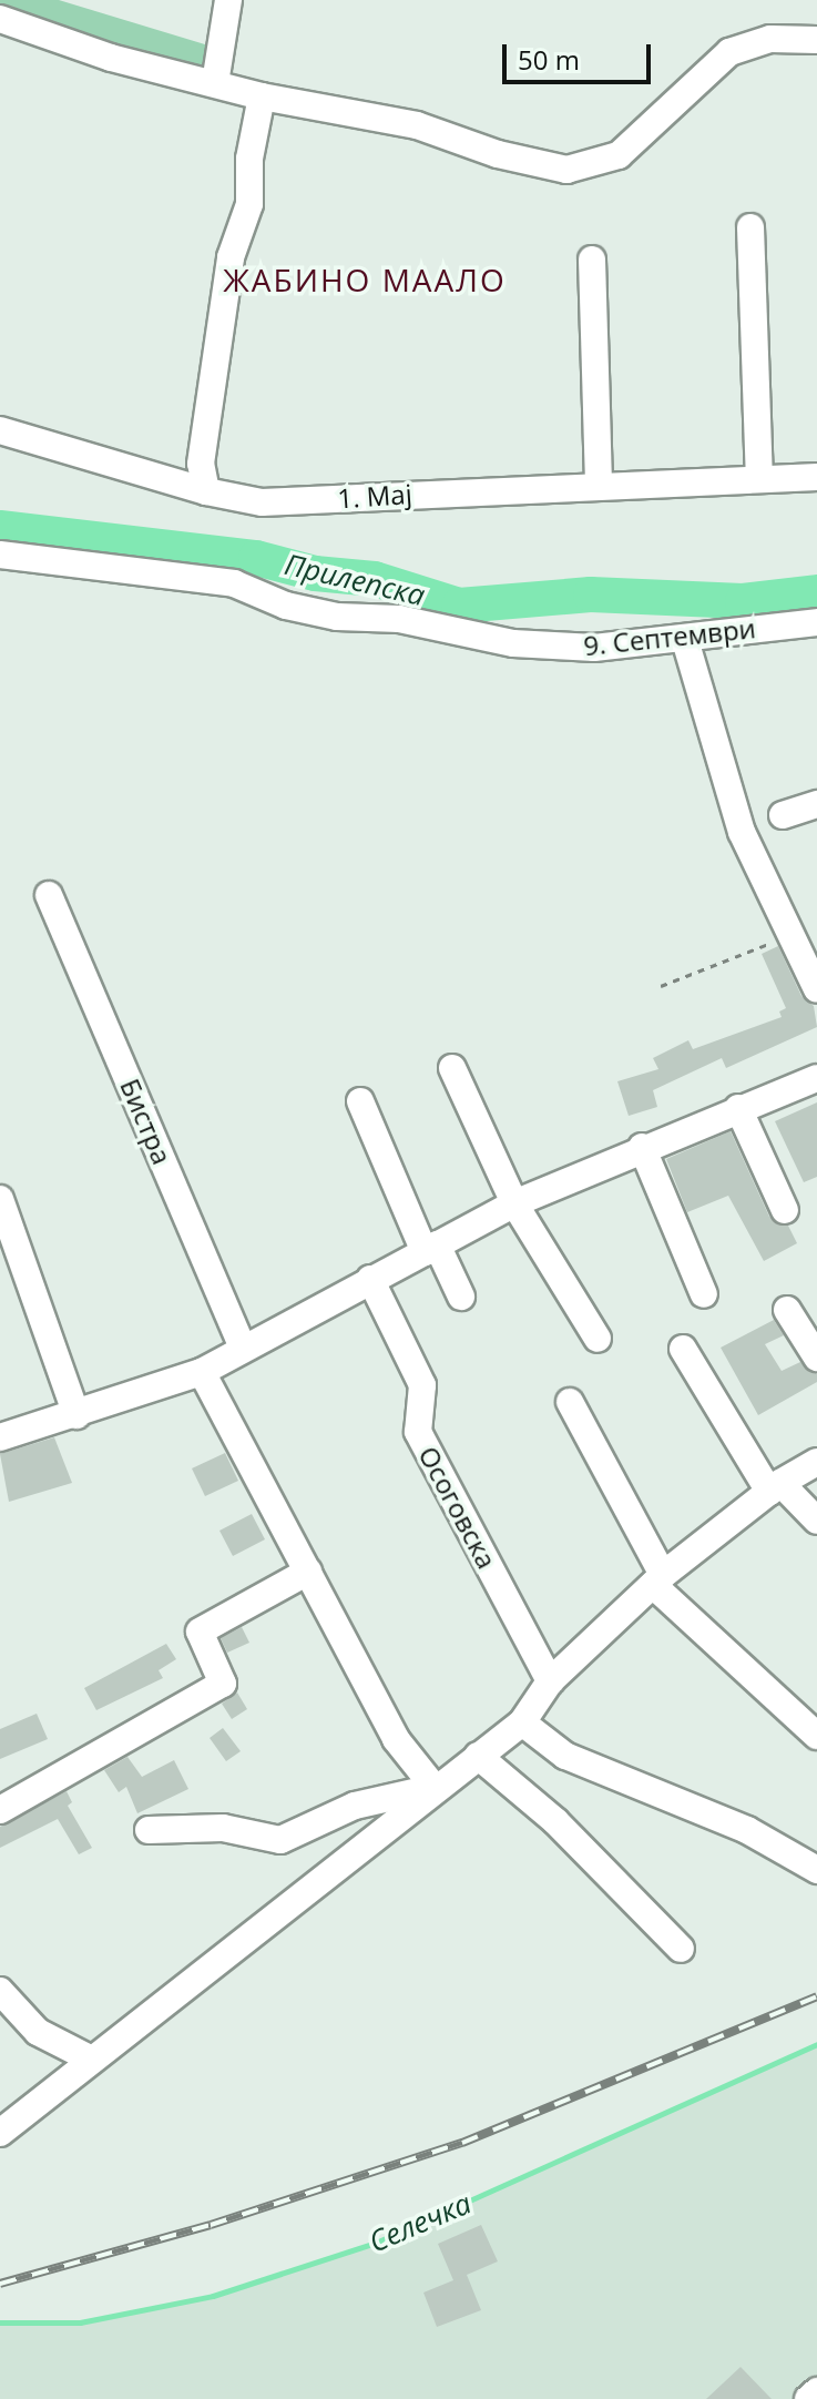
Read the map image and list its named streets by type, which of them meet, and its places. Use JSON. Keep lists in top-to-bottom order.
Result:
{
  "streets": {
    "street": [
      "1. Мај",
      "9. Септември",
      "Бистра",
      "Осоговска"
    ]
  },
  "districts": ["ЖАБИНО МААЛО"],
  "water": ["Прилепска", "Селечка"],
  "scale_bar": "50 m"
}
